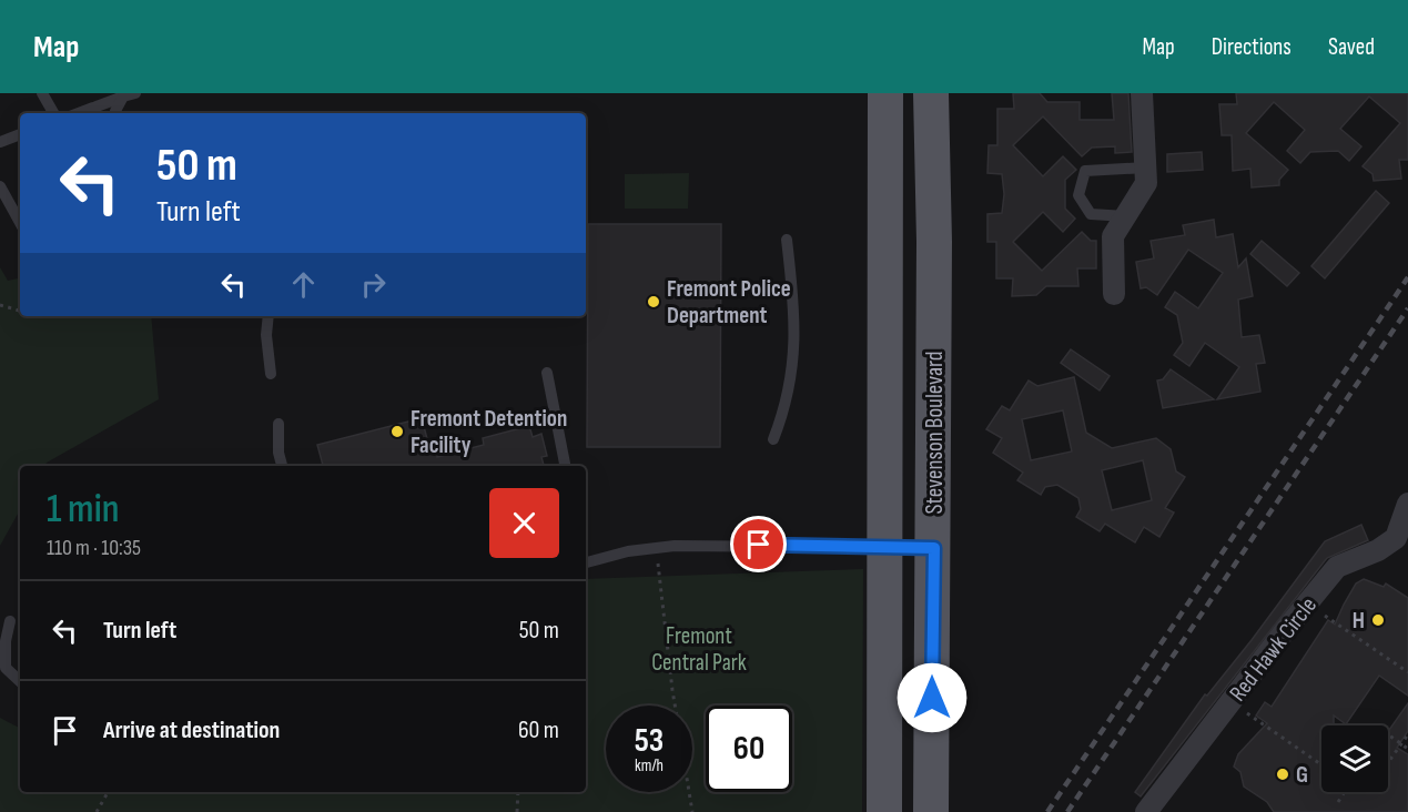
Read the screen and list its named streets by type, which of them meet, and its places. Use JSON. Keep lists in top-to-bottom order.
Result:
{
  "streets": {
    "main road": ["Stevenson Boulevard"],
    "street": ["Red Hawk Circle"]
  },
  "parks": ["Fremont Central Park"],
  "places": [
    "Fremont Police Department",
    "Fremont Detention Facility",
    "H",
    "G"
  ],
  "page": {
    "header": "Map",
    "nav": ["Map", "Directions", "Saved"],
    "turn": ["50 m", "Turn left"],
    "heading": ["1 min", "110 m · 10:35"],
    "list": [
      {
        "name": "Turn left",
        "value": "50 m"
      },
      {
        "name": "Arrive at destination",
        "value": "60 m"
      }
    ],
    "speed": "53 km/h",
    "limit": "60"
  }
}
